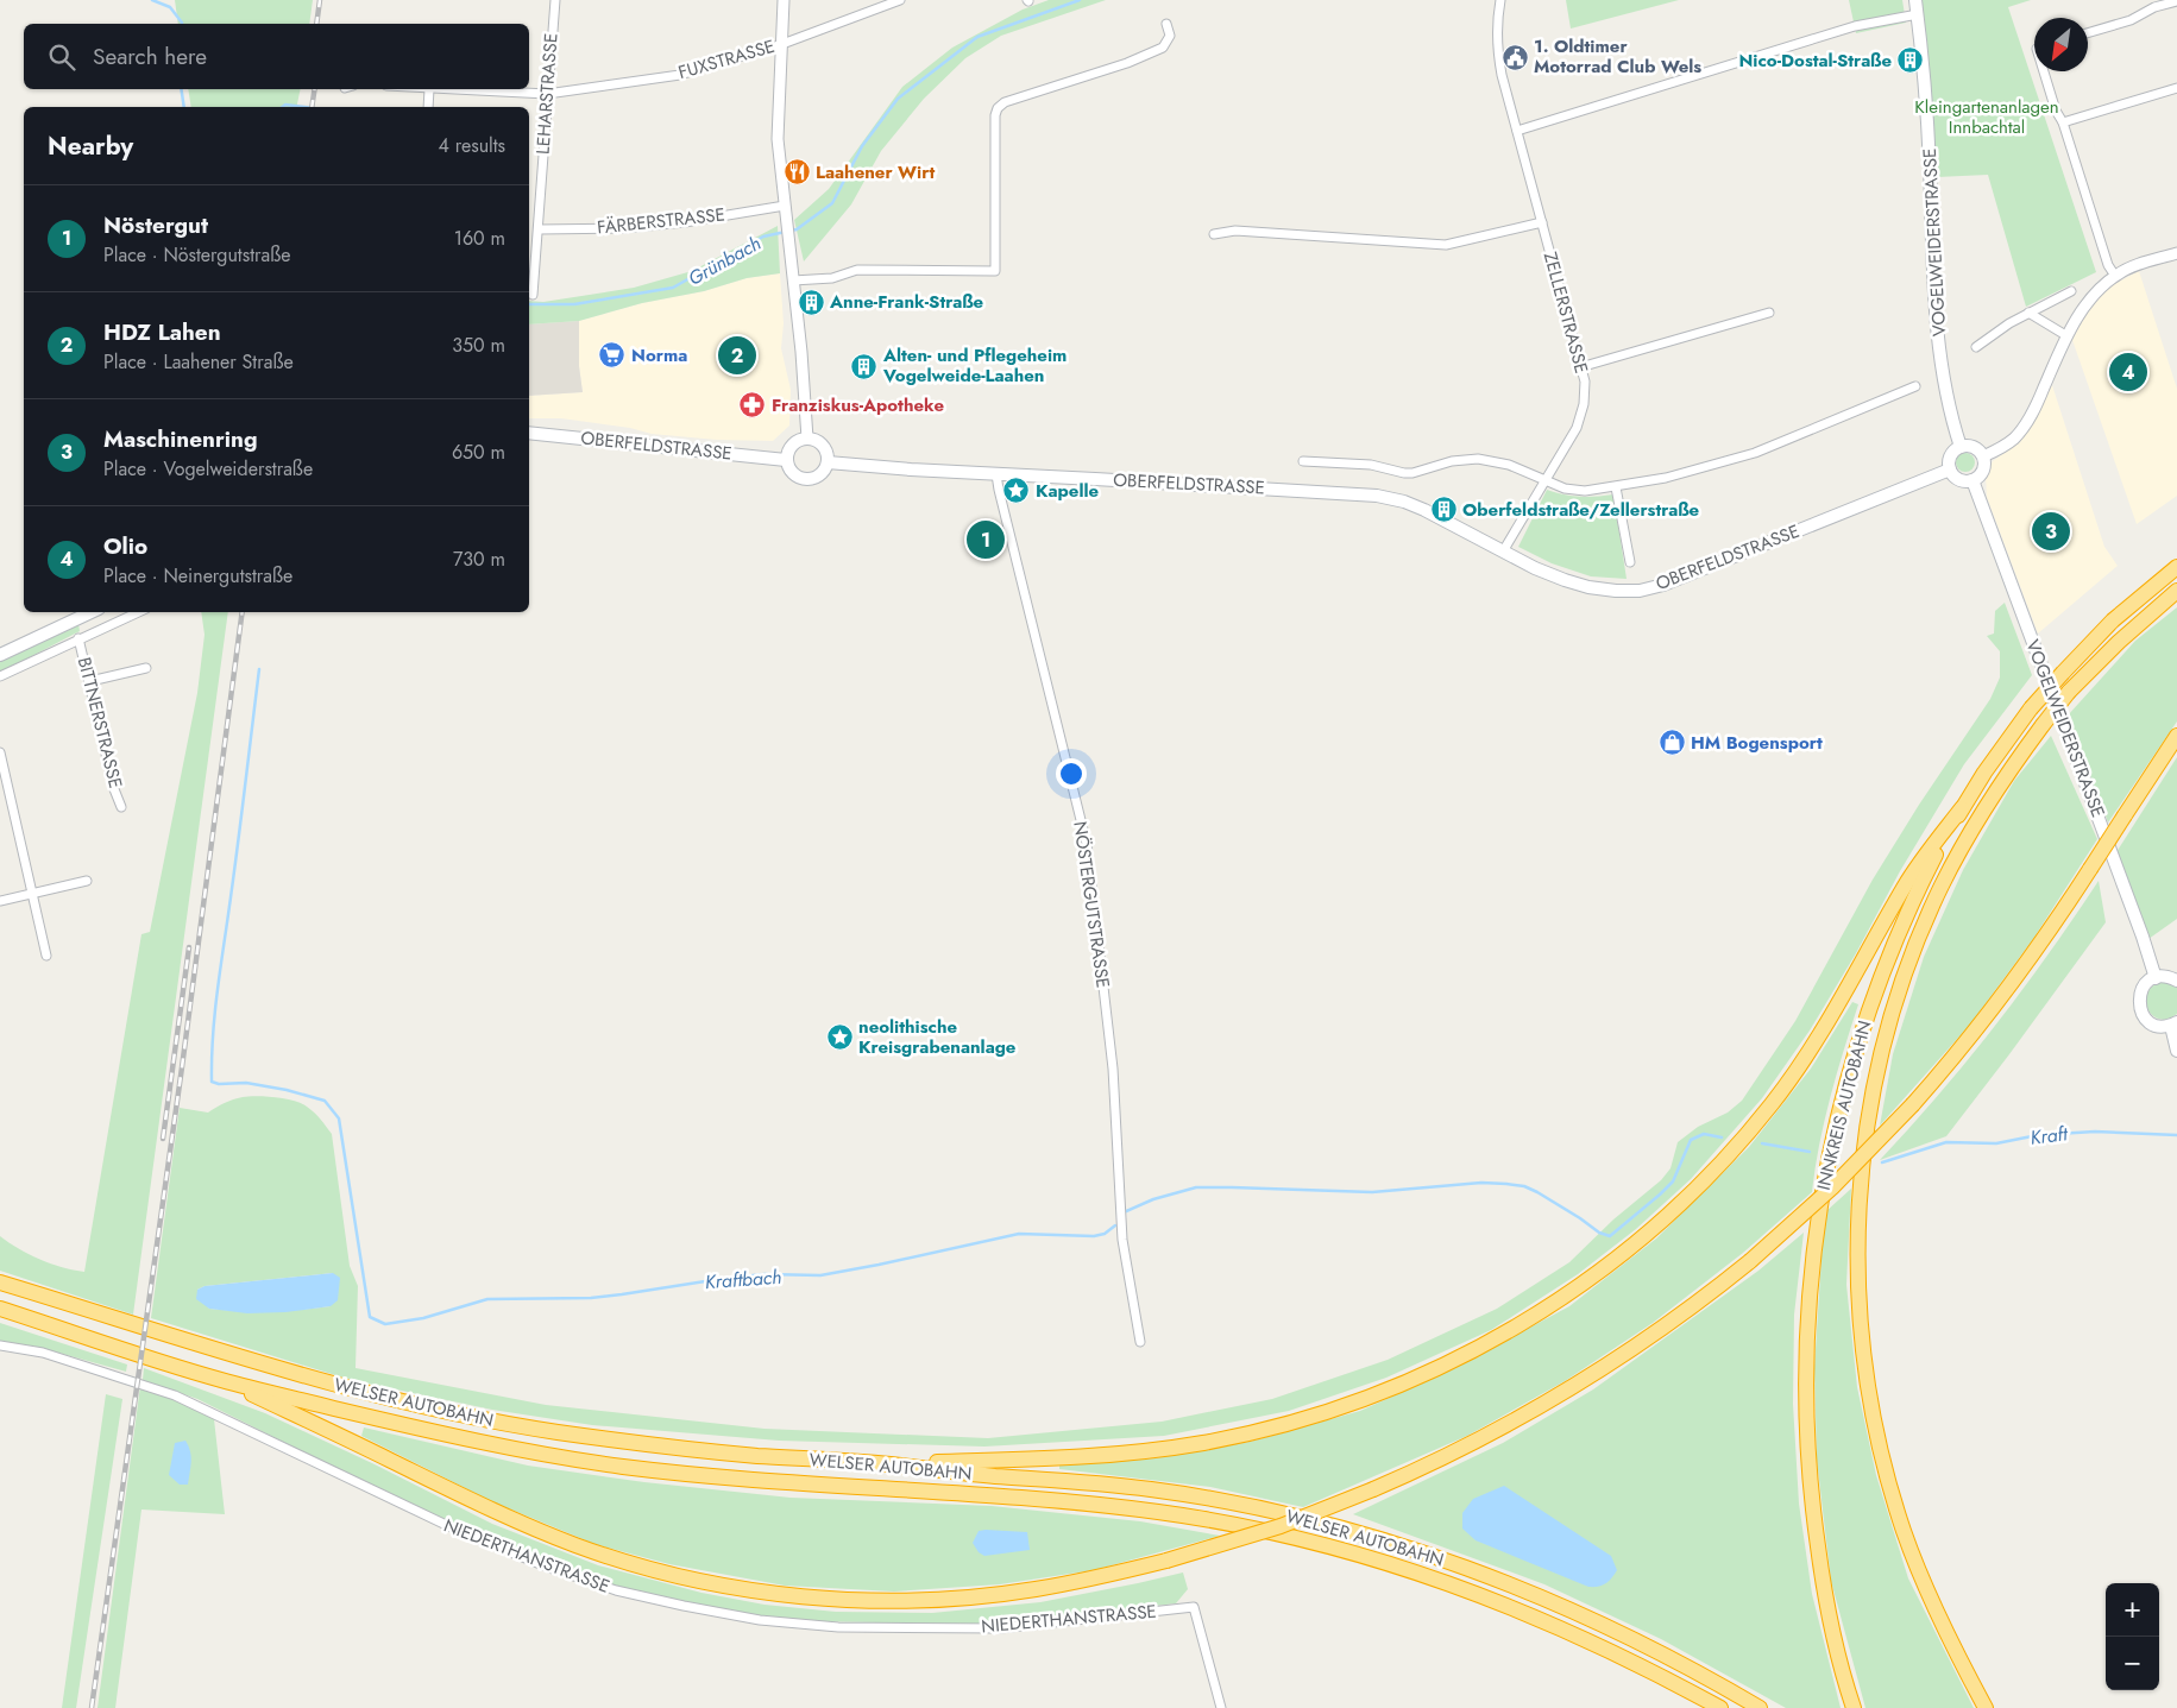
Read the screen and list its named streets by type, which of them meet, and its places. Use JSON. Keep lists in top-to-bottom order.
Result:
{
  "streets": {
    "highway": ["INNKREIS AUTOBAHN", "WELSER AUTOBAHN"],
    "main road": ["VOGELWEIDERSTRASSE", "OBERFELDSTRASSE"],
    "street": [
      "FUXSTRASSE",
      "LEHARSTRASSE",
      "FÄRBERSTRASSE",
      "ZELLERSTRASSE",
      "BITTNERSTRASSE",
      "NÖSTERGUTSTRASSE",
      "NIEDERTHANSTRASSE"
    ]
  },
  "crossings": [
    ["FUXSTRASSE", "LEHARSTRASSE"],
    ["LEHARSTRASSE", "FÄRBERSTRASSE"],
    ["VOGELWEIDERSTRASSE", "OBERFELDSTRASSE"],
    ["OBERFELDSTRASSE", "NÖSTERGUTSTRASSE"]
  ],
  "water": ["Grünbach", "Kraft", "Kraftbach"],
  "parks": ["Kleingartenanlagen Innbachtal"],
  "places": {
    "public building": ["1. Oldtimer Motorrad Club Wels"],
    "building": [
      "Nico-Dostal-Straße",
      "Anne-Frank-Straße",
      "Alten- und Pflegeheim Vogelweide-Laahen",
      "Oberfeldstraße/Zellerstraße"
    ],
    "restaurant": ["Laahener Wirt"],
    "supermarket": ["Norma"],
    "pharmacy": ["Franziskus-Apotheke"],
    "place": ["Kapelle", "neolithische Kreisgrabenanlage"],
    "shop": ["HM Bogensport"]
  },
  "north": "bottom left",
  "page": {
    "search": "Search here",
    "heading": ["Nearby", "4 results"],
    "list": [
      {
        "mark": "1",
        "name": "Nöstergut",
        "note": "Place · Nöstergutstraße",
        "value": "160 m"
      },
      {
        "mark": "2",
        "name": "HDZ Lahen",
        "note": "Place · Laahener Straße",
        "value": "350 m"
      },
      {
        "mark": "3",
        "name": "Maschinenring",
        "note": "Place · Vogelweiderstraße",
        "value": "650 m"
      },
      {
        "mark": "4",
        "name": "Olio",
        "note": "Place · Neinergutstraße",
        "value": "730 m"
      }
    ],
    "pins": [
      "2",
      "4",
      "3",
      "1"
    ],
    "map_buttons": ["+", "−"]
  }
}
